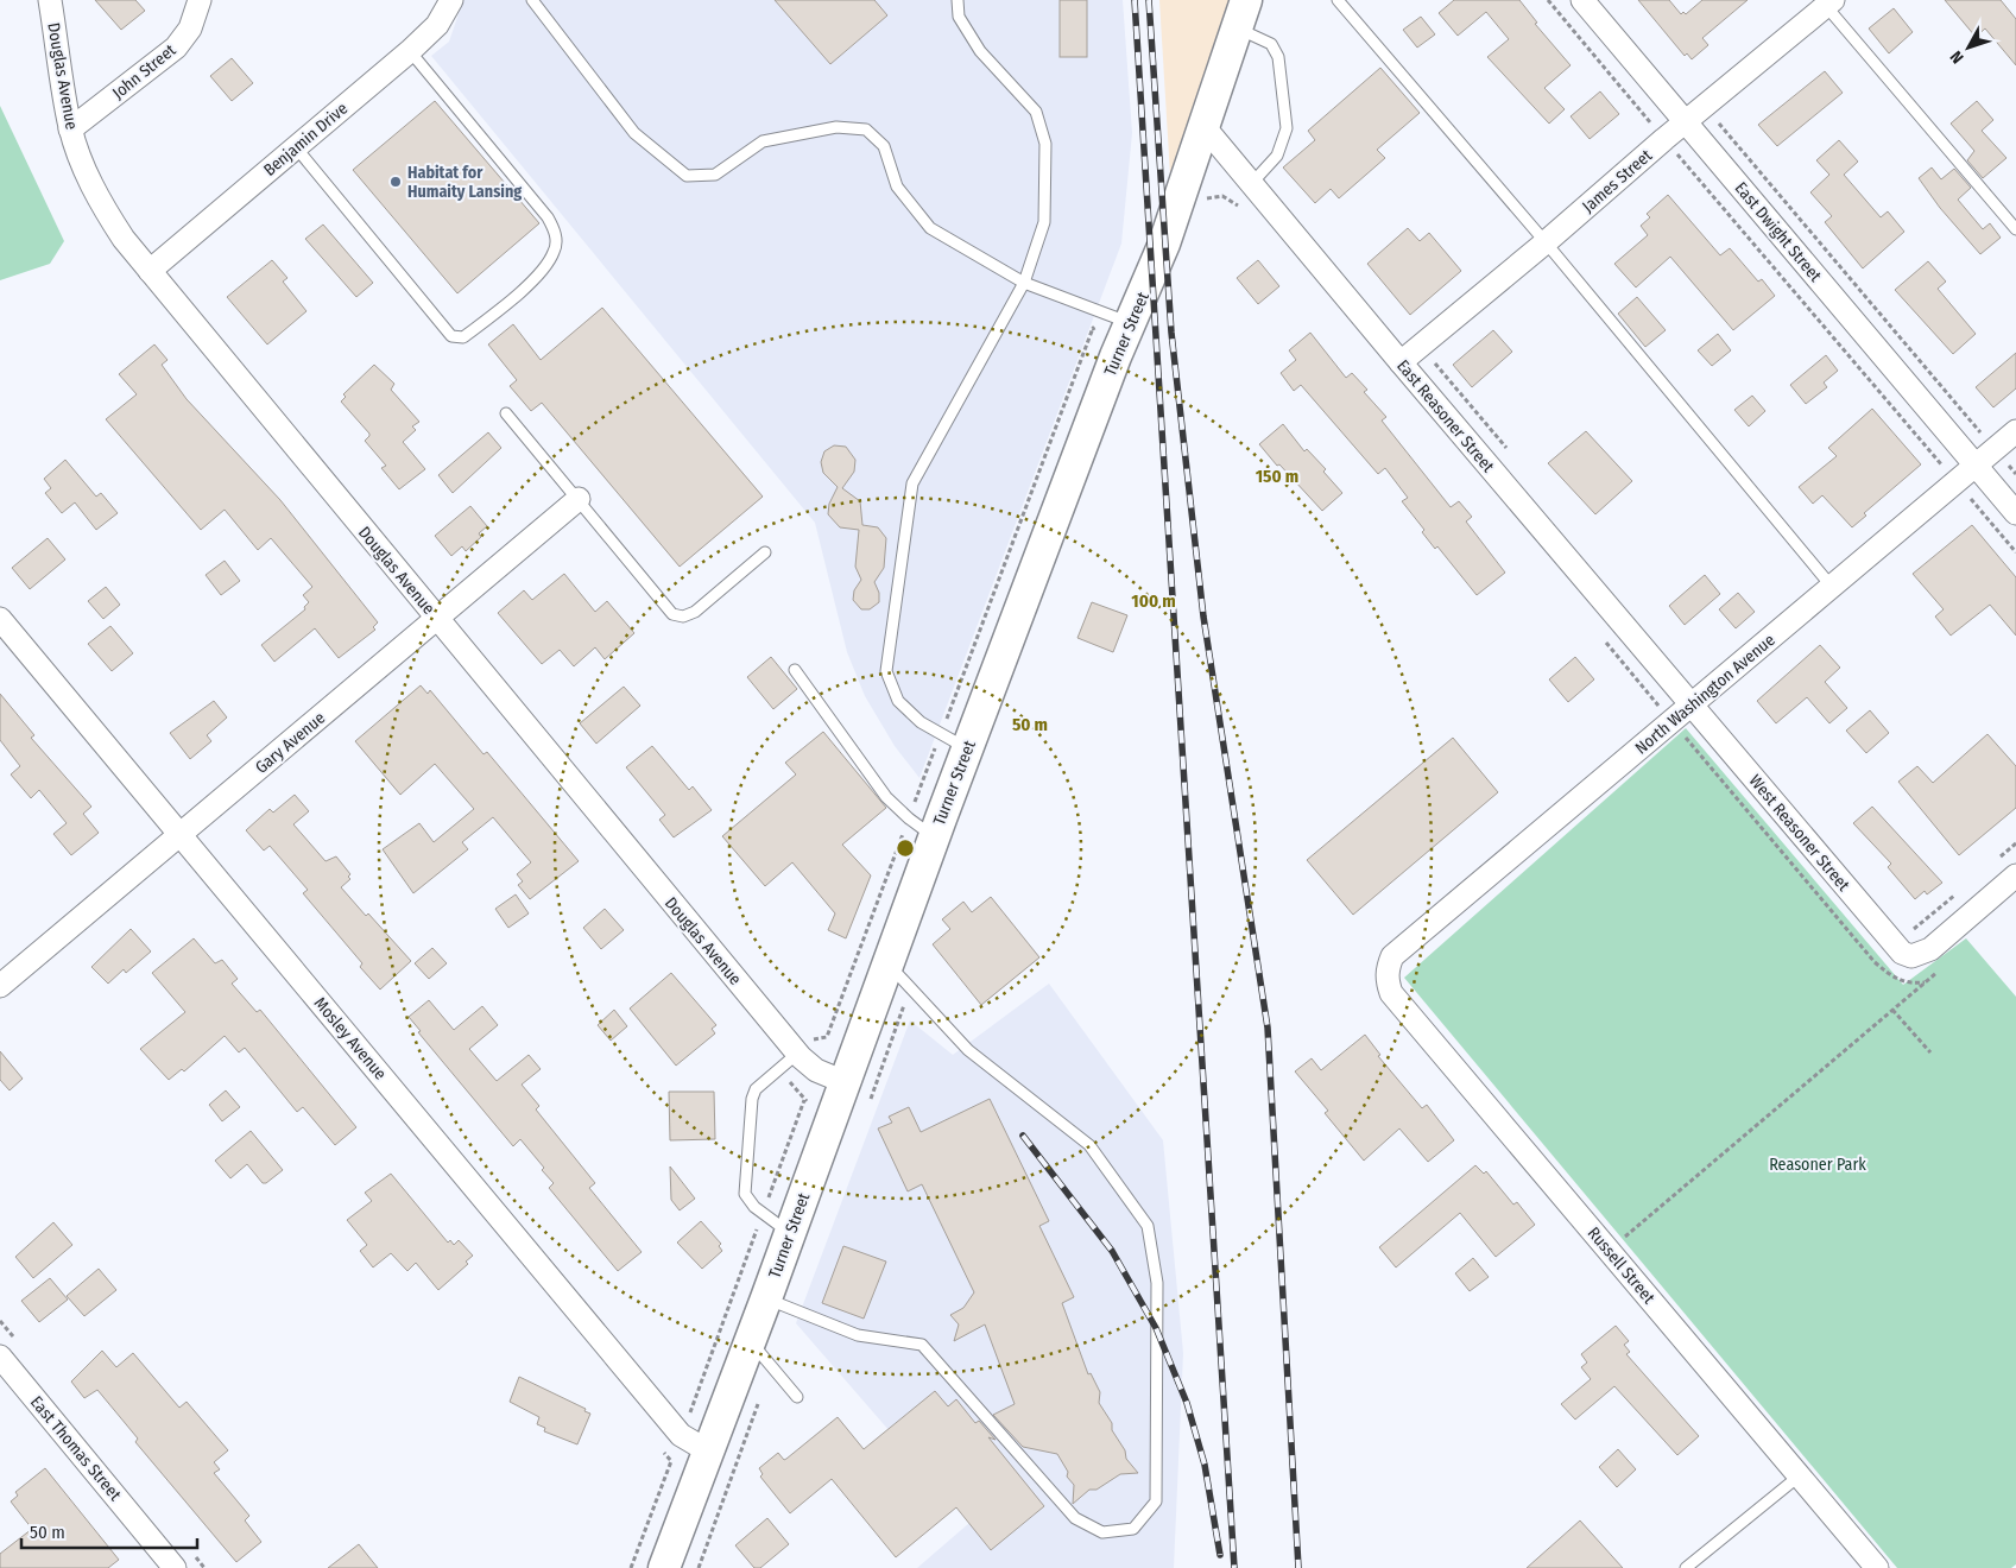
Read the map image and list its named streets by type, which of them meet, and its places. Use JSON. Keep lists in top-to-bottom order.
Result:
{
  "streets": {
    "street": [
      "John Street",
      "Douglas Avenue",
      "Benjamin Drive",
      "James Street",
      "East Dwight Street",
      "Turner Street",
      "East Reasoner Street",
      "North Washington Avenue",
      "Gary Avenue",
      "West Reasoner Street",
      "Mosley Avenue",
      "Russell Street",
      "East Thomas Street"
    ]
  },
  "crossings": [
    ["John Street", "Douglas Avenue"],
    ["Douglas Avenue", "Benjamin Drive"],
    ["Douglas Avenue", "Turner Street"],
    ["Douglas Avenue", "Gary Avenue"],
    ["James Street", "East Dwight Street"],
    ["James Street", "East Reasoner Street"],
    ["East Dwight Street", "North Washington Avenue"],
    ["Turner Street", "East Reasoner Street"],
    ["Turner Street", "Mosley Avenue"],
    ["East Reasoner Street", "North Washington Avenue"],
    ["East Reasoner Street", "West Reasoner Street"],
    ["North Washington Avenue", "West Reasoner Street"],
    ["North Washington Avenue", "Russell Street"],
    ["Gary Avenue", "Mosley Avenue"]
  ],
  "parks": ["Reasoner Park"],
  "places": ["Habitat for Humaity Lansing"],
  "scale_bar": "50 m",
  "north": "bottom left",
  "rings": ["150 m", "100 m", "50 m"]
}
